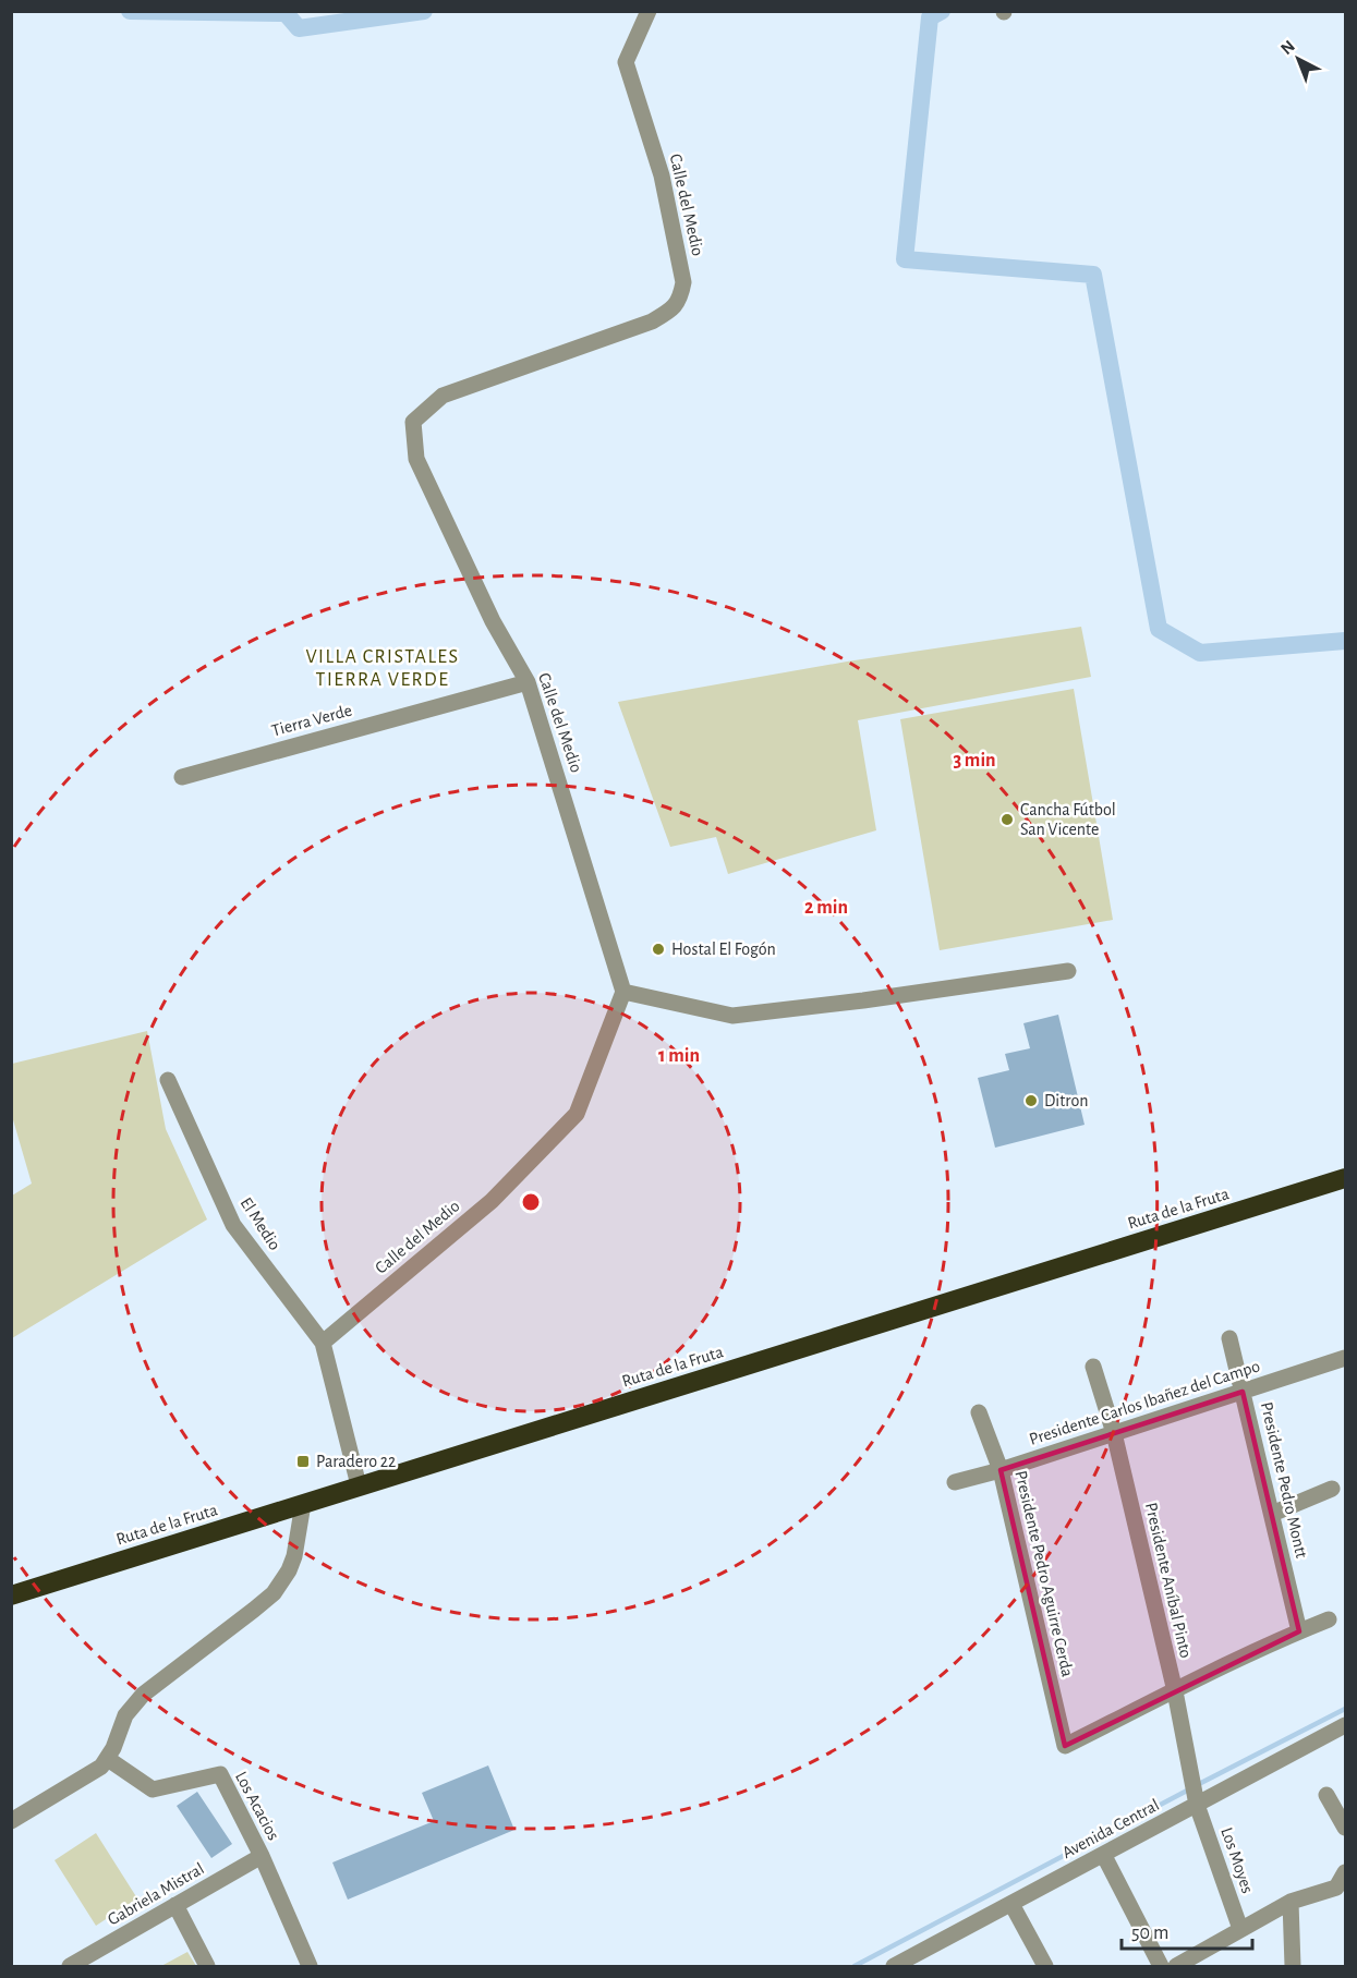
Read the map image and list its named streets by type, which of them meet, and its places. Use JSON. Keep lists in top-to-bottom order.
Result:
{
  "streets": {
    "highway": ["Ruta de la Fruta"],
    "street": [
      "Calle del Medio",
      "Tierra Verde",
      "El Medio",
      "Presidente Carlos Ibañez del Campo",
      "Presidente Pedro Montt",
      "Presidente Pedro Aguirre Cerda",
      "Presidente Aníbal Pinto",
      "Los Acacios",
      "Avenida Central",
      "Los Moyes",
      "Gabriela Mistral"
    ]
  },
  "crossings": [
    ["Calle del Medio", "Tierra Verde"],
    ["Calle del Medio", "El Medio"],
    ["Presidente Carlos Ibañez del Campo", "Presidente Pedro Montt"],
    ["Presidente Carlos Ibañez del Campo", "Presidente Pedro Aguirre Cerda"],
    ["Presidente Carlos Ibañez del Campo", "Presidente Aníbal Pinto"],
    ["Presidente Pedro Aguirre Cerda", "Presidente Aníbal Pinto"],
    ["Presidente Aníbal Pinto", "Avenida Central"],
    ["Presidente Aníbal Pinto", "Los Moyes"],
    ["Los Acacios", "Gabriela Mistral"],
    ["Avenida Central", "Los Moyes"]
  ],
  "districts": ["VILLA CRISTALES TIERRA VERDE"],
  "places": {
    "other": ["Cancha Fútbol San Vicente", "Hostal El Fogón", "Ditron"],
    "transit": ["Paradero 22"]
  },
  "scale_bar": "50 m",
  "north": "top left",
  "rings": ["3 min", "2 min", "1 min"]
}
